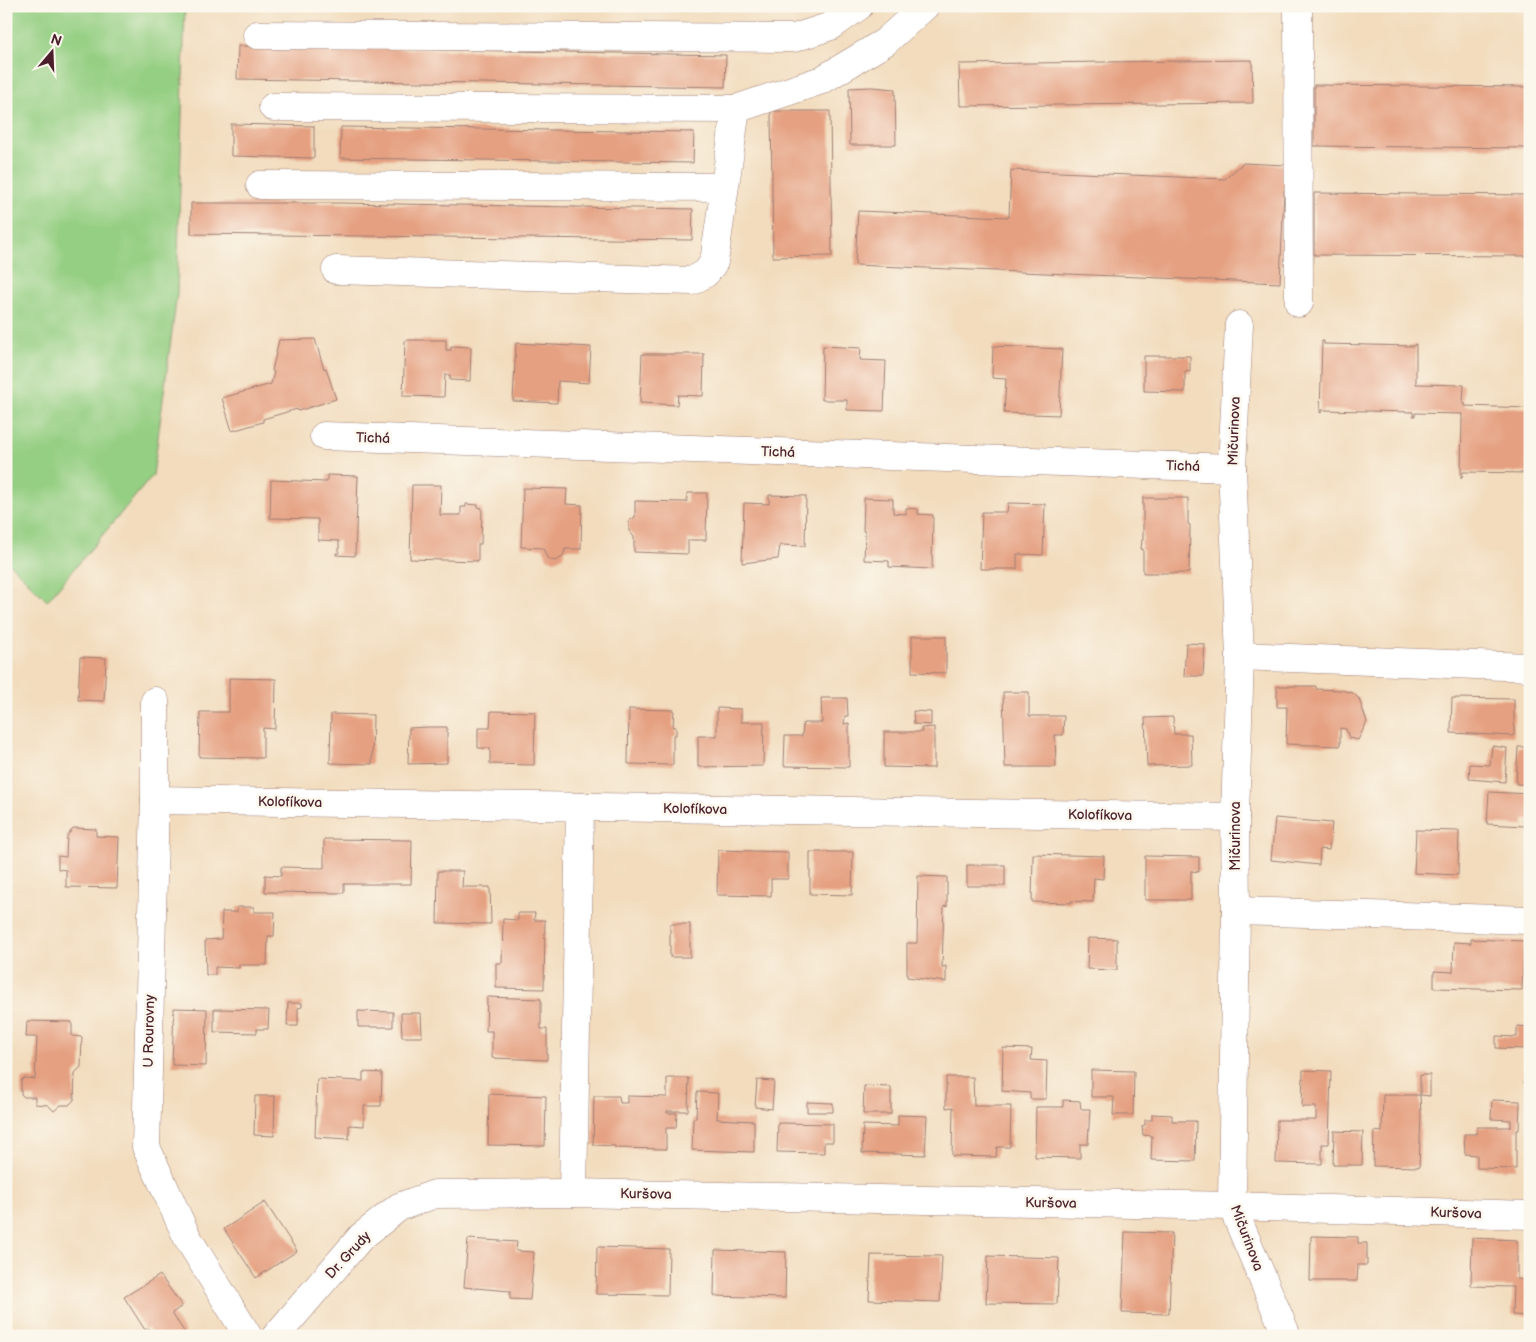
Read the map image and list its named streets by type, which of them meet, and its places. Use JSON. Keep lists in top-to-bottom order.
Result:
{
  "streets": {
    "street": [
      "Mičurinova",
      "Tichá",
      "Kolofíkova",
      "U Rourovny",
      "Kuršova",
      "Dr. Grudy"
    ]
  },
  "crossings": [
    ["Mičurinova", "Tichá"],
    ["Mičurinova", "Kolofíkova"],
    ["Mičurinova", "Kuršova"],
    ["Kolofíkova", "U Rourovny"],
    ["Kuršova", "Dr. Grudy"]
  ],
  "north": "top"
}
